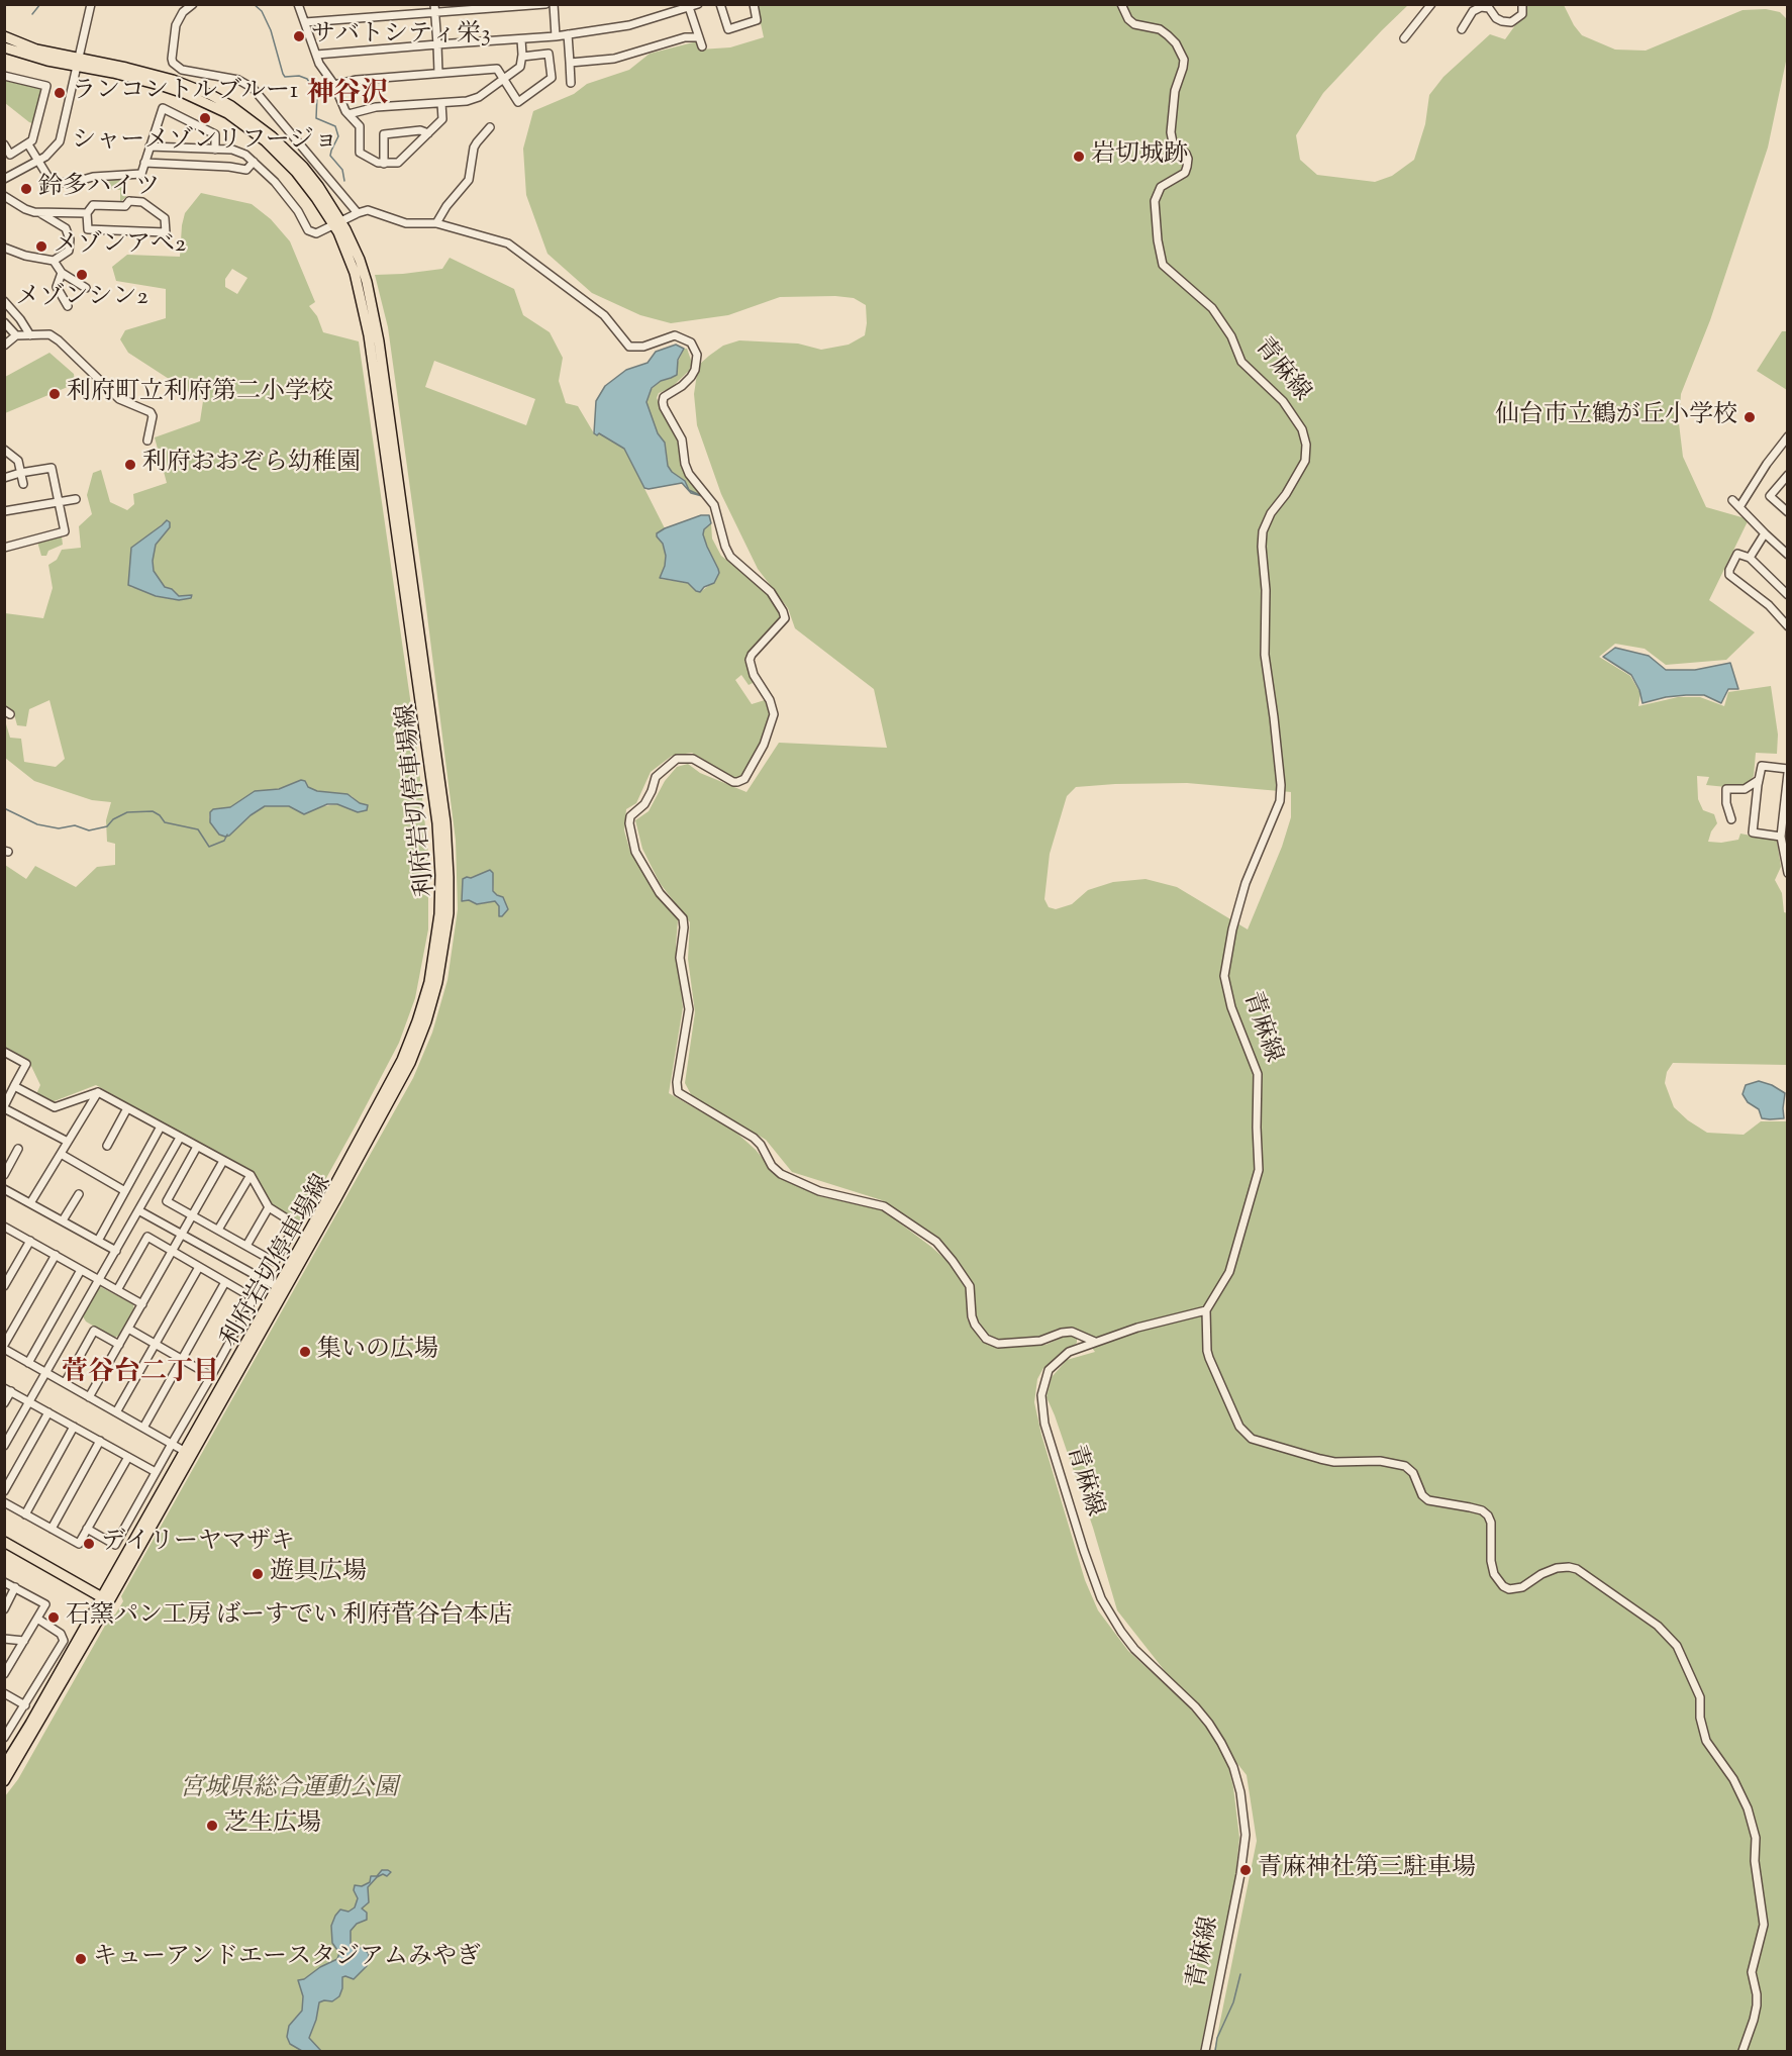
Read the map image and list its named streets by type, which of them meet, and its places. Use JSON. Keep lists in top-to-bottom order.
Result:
{
  "streets": {
    "main road": ["利府岩切停車場線"],
    "street": ["青麻線"]
  },
  "districts": ["神谷沢", "菅谷台二丁目"],
  "parks": ["宮城県総合運動公園"],
  "places": [
    "サバトシティ栄3",
    "ランコントルブルー1",
    "シャーメゾンリフージョ",
    "岩切城跡",
    "鈴多ハイツ",
    "メゾンアベ2",
    "メゾンシン2",
    "利府町立利府第二小学校",
    "仙台市立鶴が丘小学校",
    "利府おおぞら幼稚園",
    "集いの広場",
    "デイリーヤマザキ",
    "遊具広場",
    "石窯パン工房 ばーすでい 利府菅谷台本店",
    "芝生広場",
    "青麻神社第三駐車場",
    "キューアンドエースタジアムみやぎ"
  ]
}
